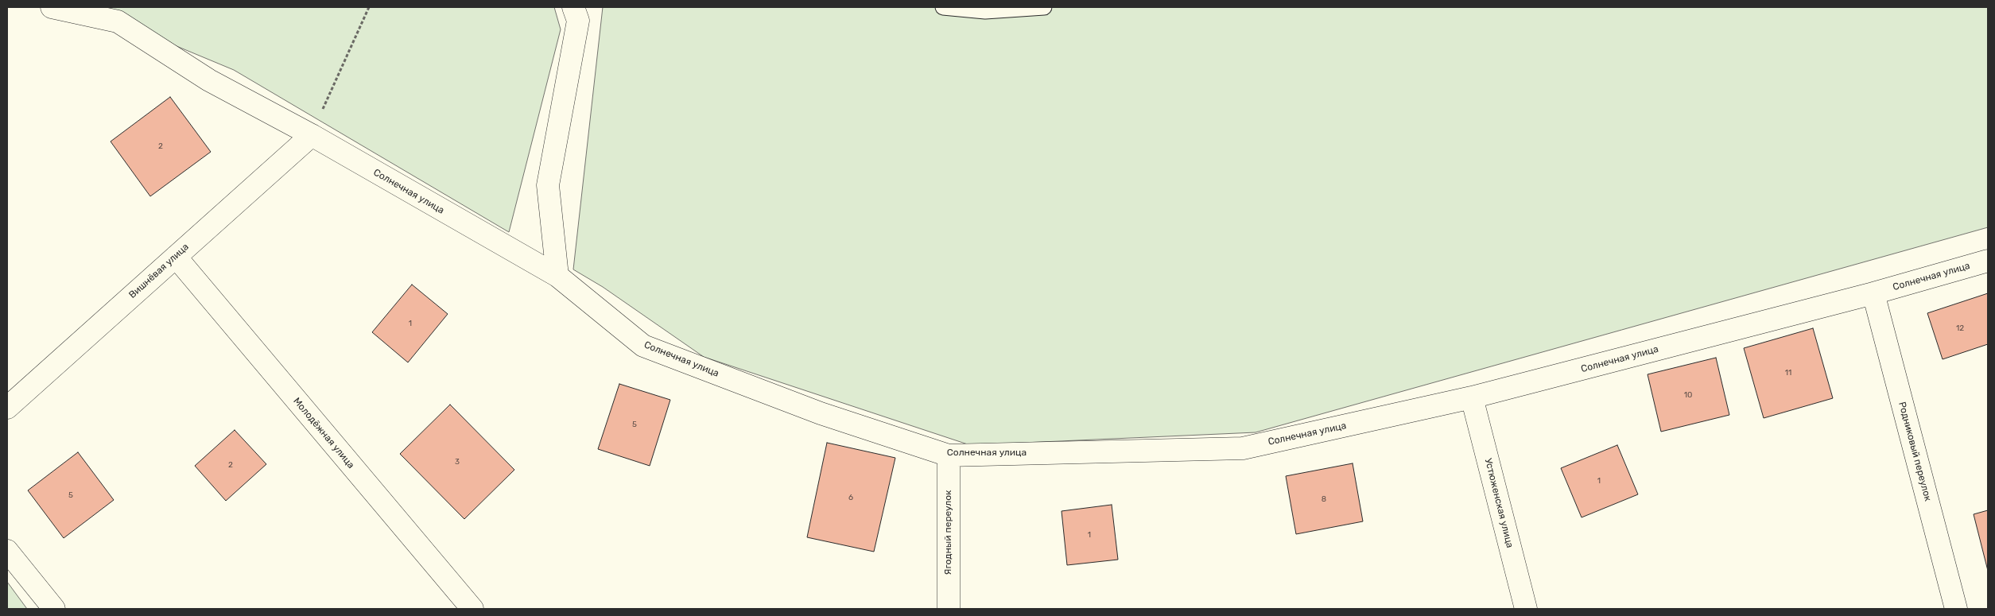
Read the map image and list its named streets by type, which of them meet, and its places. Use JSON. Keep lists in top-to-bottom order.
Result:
{
  "streets": {
    "street": [
      "Солнечная улица",
      "Вишнёвая улица",
      "Молодёжная улица",
      "Родниковый переулок",
      "Устюженская улица",
      "Ягодный переулок"
    ]
  },
  "crossings": [
    ["Солнечная улица", "Вишнёвая улица"],
    ["Солнечная улица", "Родниковый переулок"],
    ["Солнечная улица", "Устюженская улица"],
    ["Солнечная улица", "Ягодный переулок"],
    ["Вишнёвая улица", "Молодёжная улица"]
  ],
  "house_numbers": [
    "2",
    "1",
    "12",
    "11",
    "10",
    "5",
    "3",
    "2",
    "1",
    "5",
    "6",
    "8",
    "1"
  ]
}
